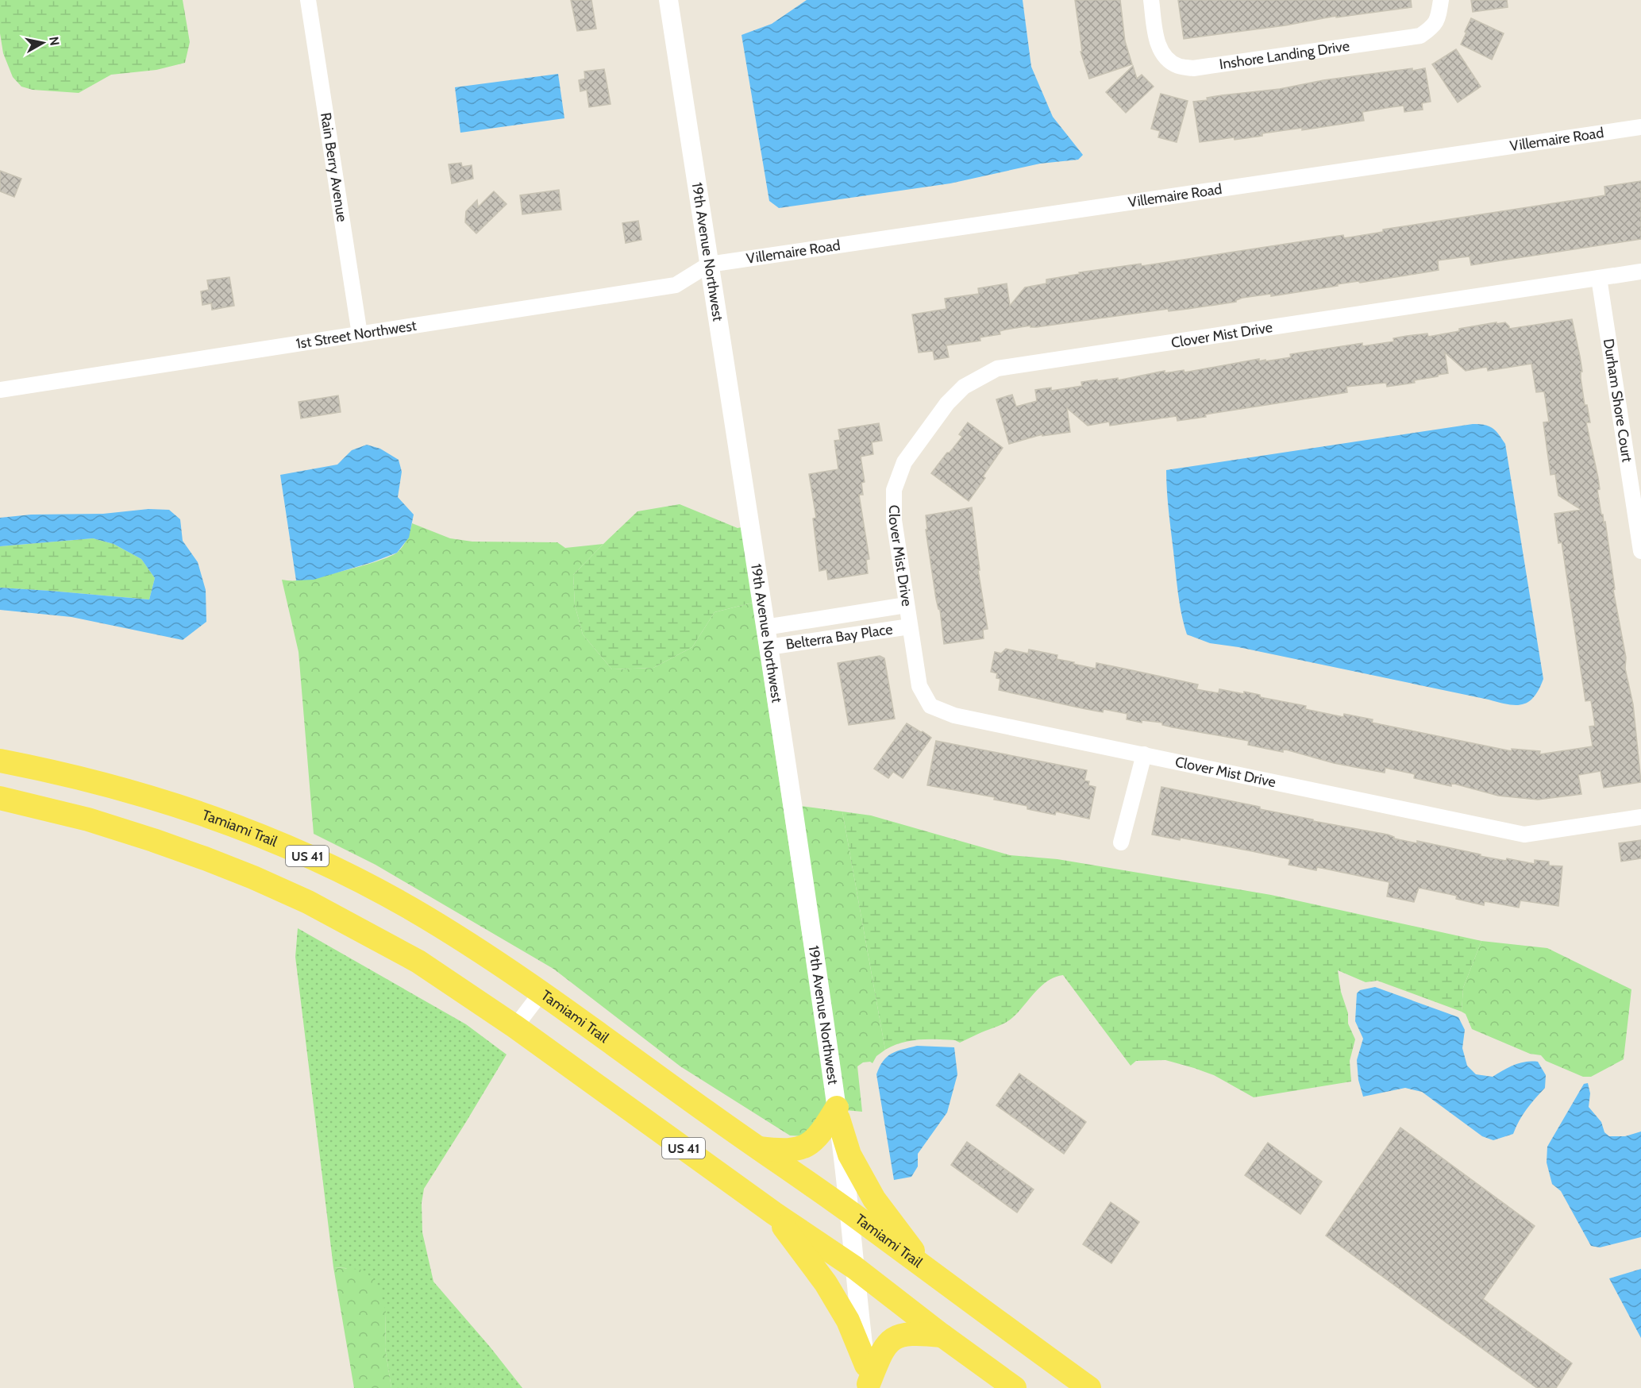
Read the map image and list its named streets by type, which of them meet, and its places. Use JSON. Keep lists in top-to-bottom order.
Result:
{
  "streets": {
    "main road": ["Tamiami Trail", "US 41"],
    "street": [
      "Inshore Landing Drive",
      "Villemaire Road",
      "Rain Berry Avenue",
      "19th Avenue Northwest",
      "1st Street Northwest",
      "Clover Mist Drive",
      "Durham Shore Court",
      "Belterra Bay Place"
    ]
  },
  "crossings": [
    ["Villemaire Road", "19th Avenue Northwest"],
    ["Villemaire Road", "1st Street Northwest"],
    ["Rain Berry Avenue", "1st Street Northwest"],
    ["19th Avenue Northwest", "1st Street Northwest"],
    ["19th Avenue Northwest", "Belterra Bay Place"],
    ["19th Avenue Northwest", "Tamiami Trail"],
    ["19th Avenue Northwest", "US 41"],
    ["Clover Mist Drive", "Durham Shore Court"],
    ["Clover Mist Drive", "Belterra Bay Place"]
  ],
  "north": "right"
}
